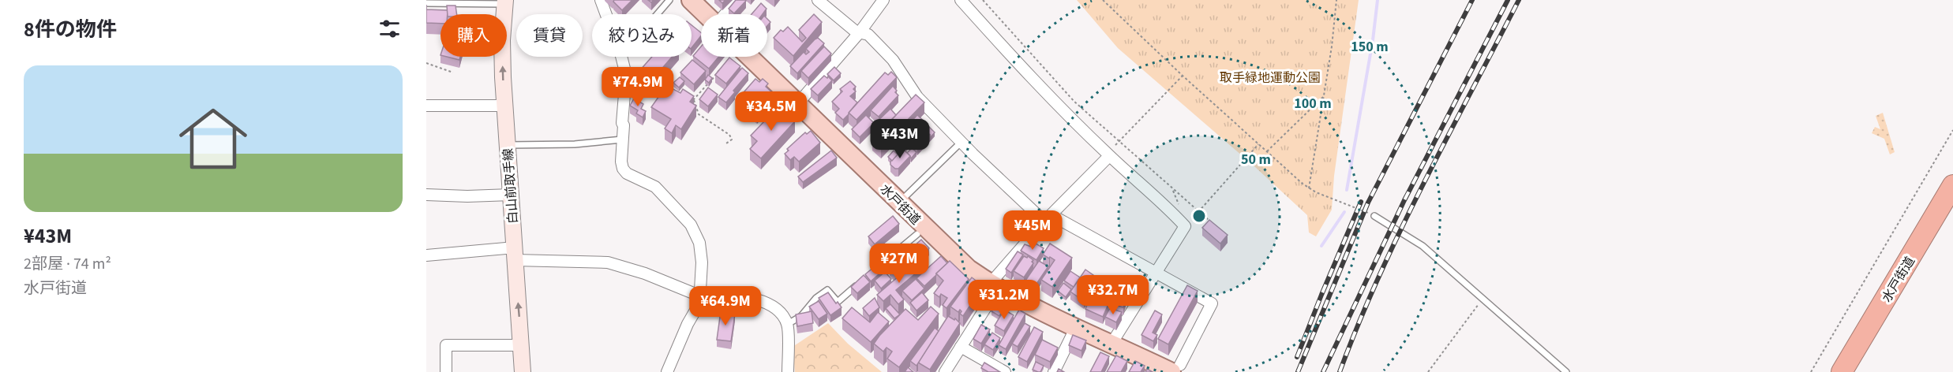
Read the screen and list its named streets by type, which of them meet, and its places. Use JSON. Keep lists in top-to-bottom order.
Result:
{
  "streets": {
    "highway": ["水戸街道"],
    "main road": ["白山前取手線"]
  },
  "one_way": ["白山前取手線"],
  "parks": ["取手緑地運動公園"],
  "page": {
    "heading": "8件の物件",
    "chip": [
      "購入",
      "賃貸",
      "絞り込み",
      "新着"
    ],
    "list": [
      {
        "name": "¥43M",
        "note": "2部屋 · 74 m² · 水戸街道"
      }
    ],
    "price": [
      "¥74.9M",
      "¥34.5M",
      "¥43M",
      "¥45M",
      "¥27M",
      "¥32.7M",
      "¥31.2M",
      "¥64.9M"
    ]
  },
  "rings": ["150 m", "100 m", "50 m"]
}
